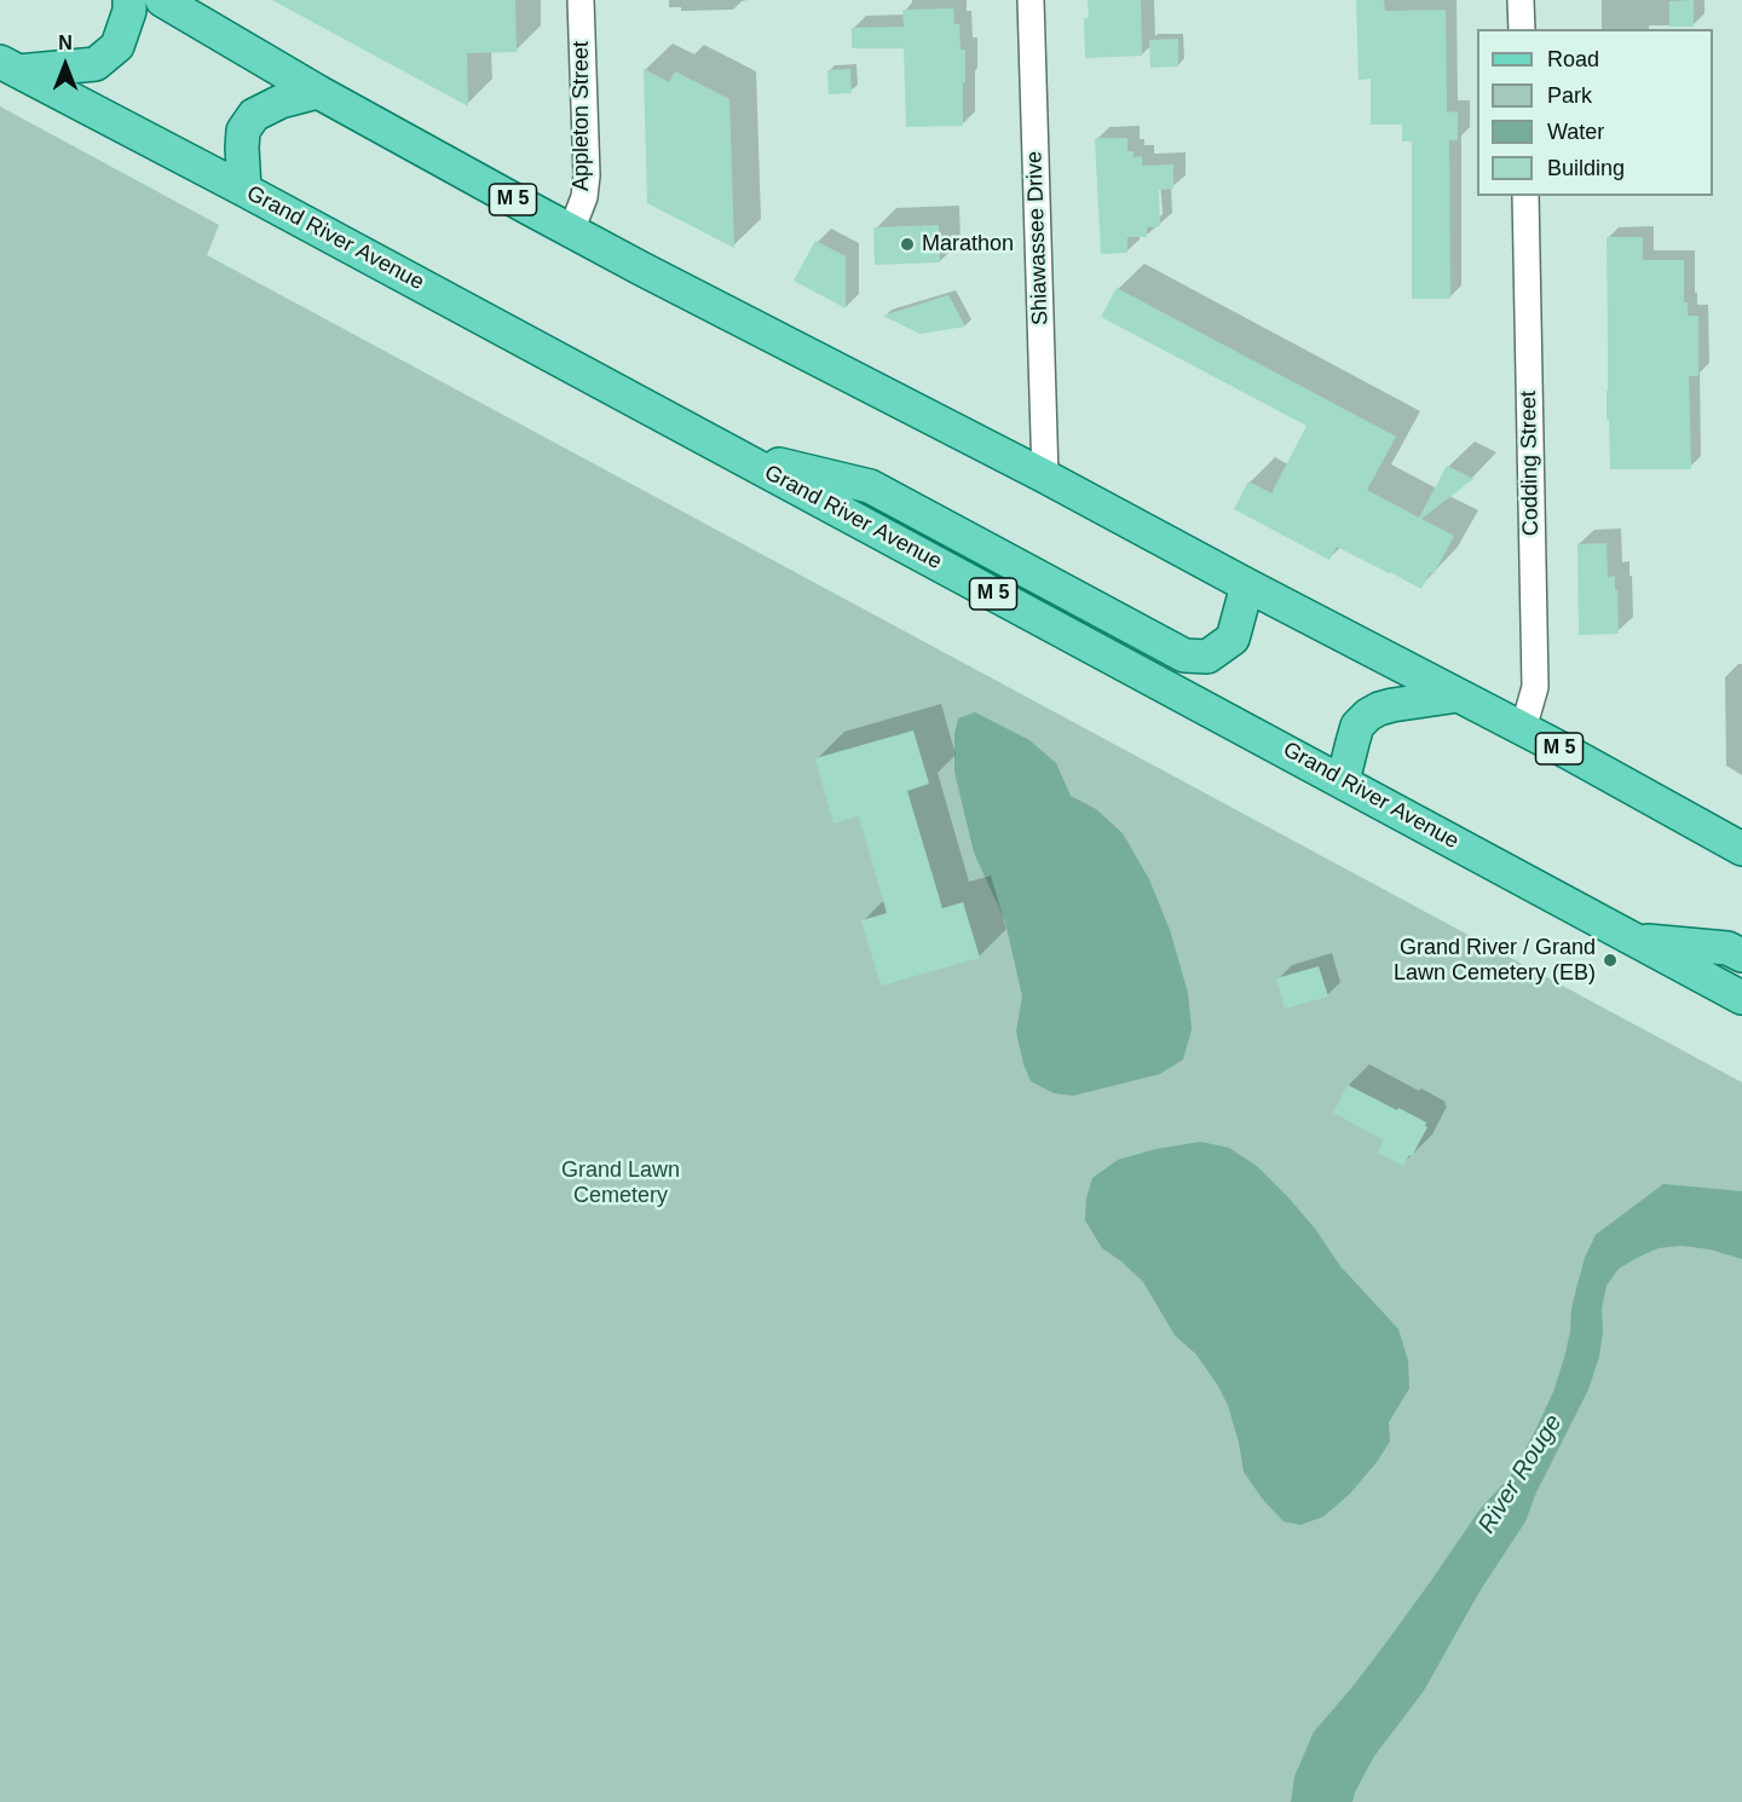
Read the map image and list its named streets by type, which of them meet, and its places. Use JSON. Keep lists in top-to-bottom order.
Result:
{
  "streets": {
    "main road": ["M 5", "Grand River Avenue"],
    "street": ["Appleton Street", "Shiawassee Drive", "Codding Street"]
  },
  "crossings": [
    ["Appleton Street", "M 5"],
    ["M 5", "Shiawassee Drive"],
    ["M 5", "Codding Street"]
  ],
  "water": ["River Rouge"],
  "parks": ["Grand Lawn Cemetery"],
  "places": ["Marathon", "Grand River / Grand Lawn Cemetery (EB)"],
  "legend": [
    "Road",
    "Park",
    "Water",
    "Building"
  ],
  "north": "top"
}
